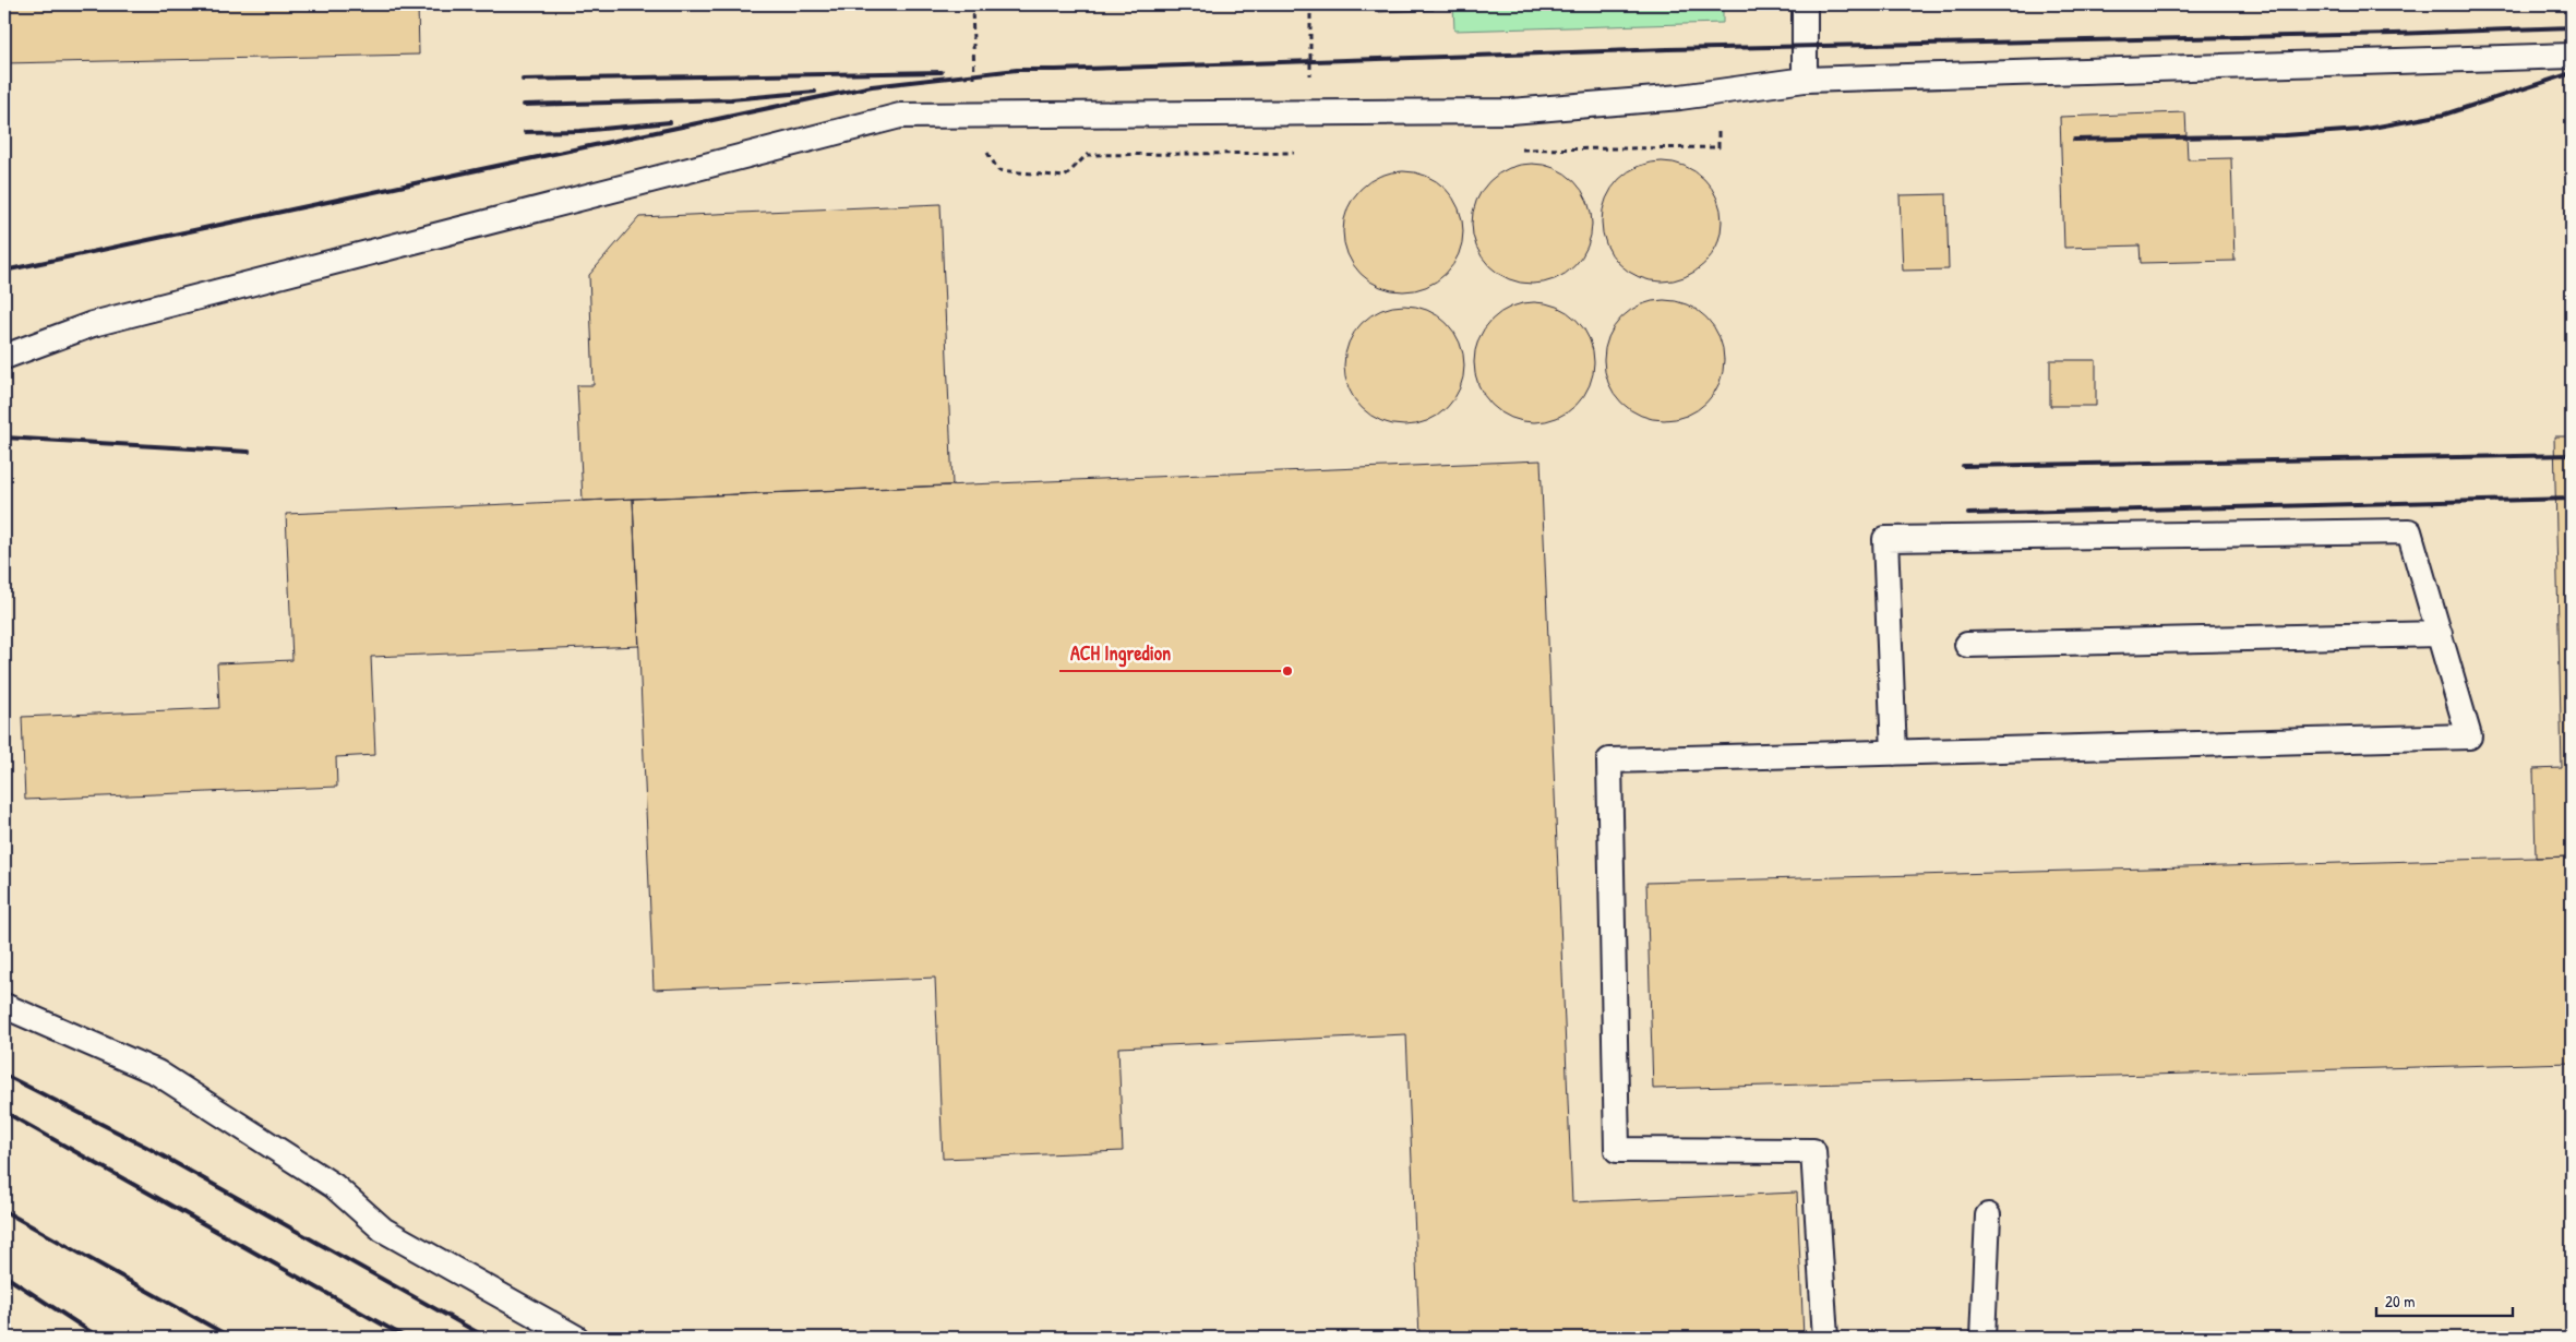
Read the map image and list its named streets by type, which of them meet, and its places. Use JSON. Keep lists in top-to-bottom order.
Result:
{
  "places": ["ACH Ingredion"],
  "scale_bar": "20 m"
}
